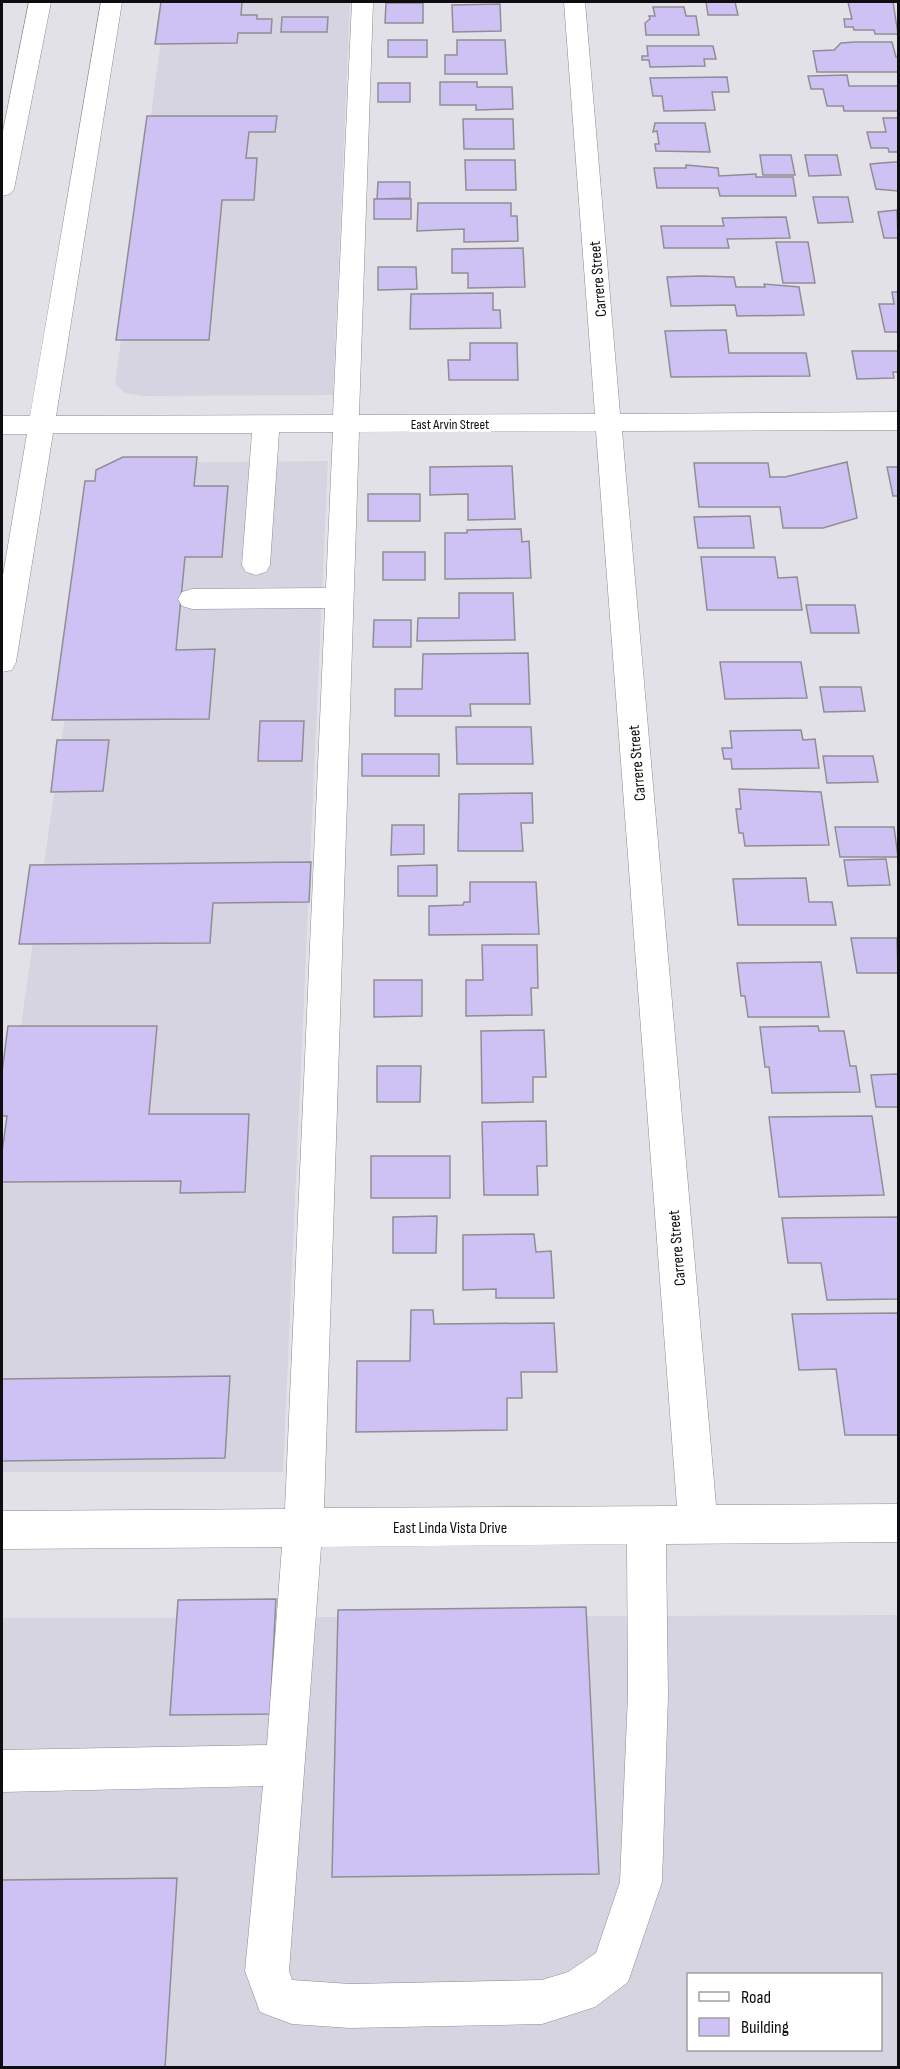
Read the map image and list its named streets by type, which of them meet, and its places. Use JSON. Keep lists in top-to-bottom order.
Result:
{
  "streets": {
    "street": ["Carrere Street", "East Arvin Street", "East Linda Vista Drive"]
  },
  "crossings": [
    ["Carrere Street", "East Arvin Street"],
    ["Carrere Street", "East Linda Vista Drive"]
  ],
  "legend": ["Road", "Building"]
}
